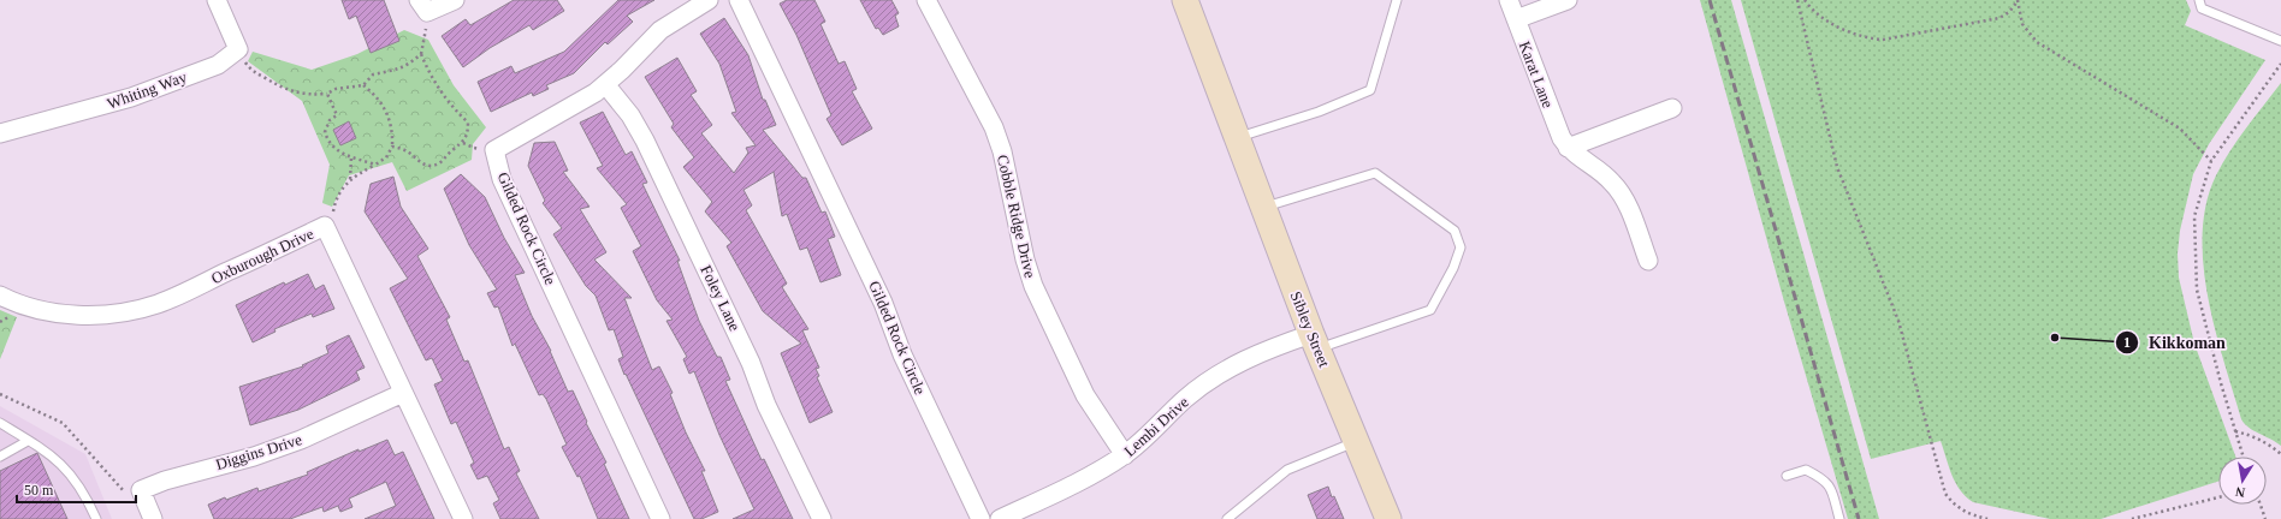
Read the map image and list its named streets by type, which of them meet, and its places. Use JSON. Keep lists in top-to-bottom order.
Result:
{
  "streets": {
    "street": [
      "Karat Lane",
      "Whiting Way",
      "Cobble Ridge Drive",
      "Gilded Rock Circle",
      "Oxburough Drive",
      "Foley Lane",
      "Sibley Street",
      "Lembi Drive",
      "Diggins Drive"
    ]
  },
  "crossings": [
    ["Cobble Ridge Drive", "Lembi Drive"],
    ["Gilded Rock Circle", "Foley Lane"],
    ["Oxburough Drive", "Diggins Drive"],
    ["Sibley Street", "Lembi Drive"]
  ],
  "places": ["Kikkoman"],
  "scale_bar": "50 m",
  "north": "bottom"
}
